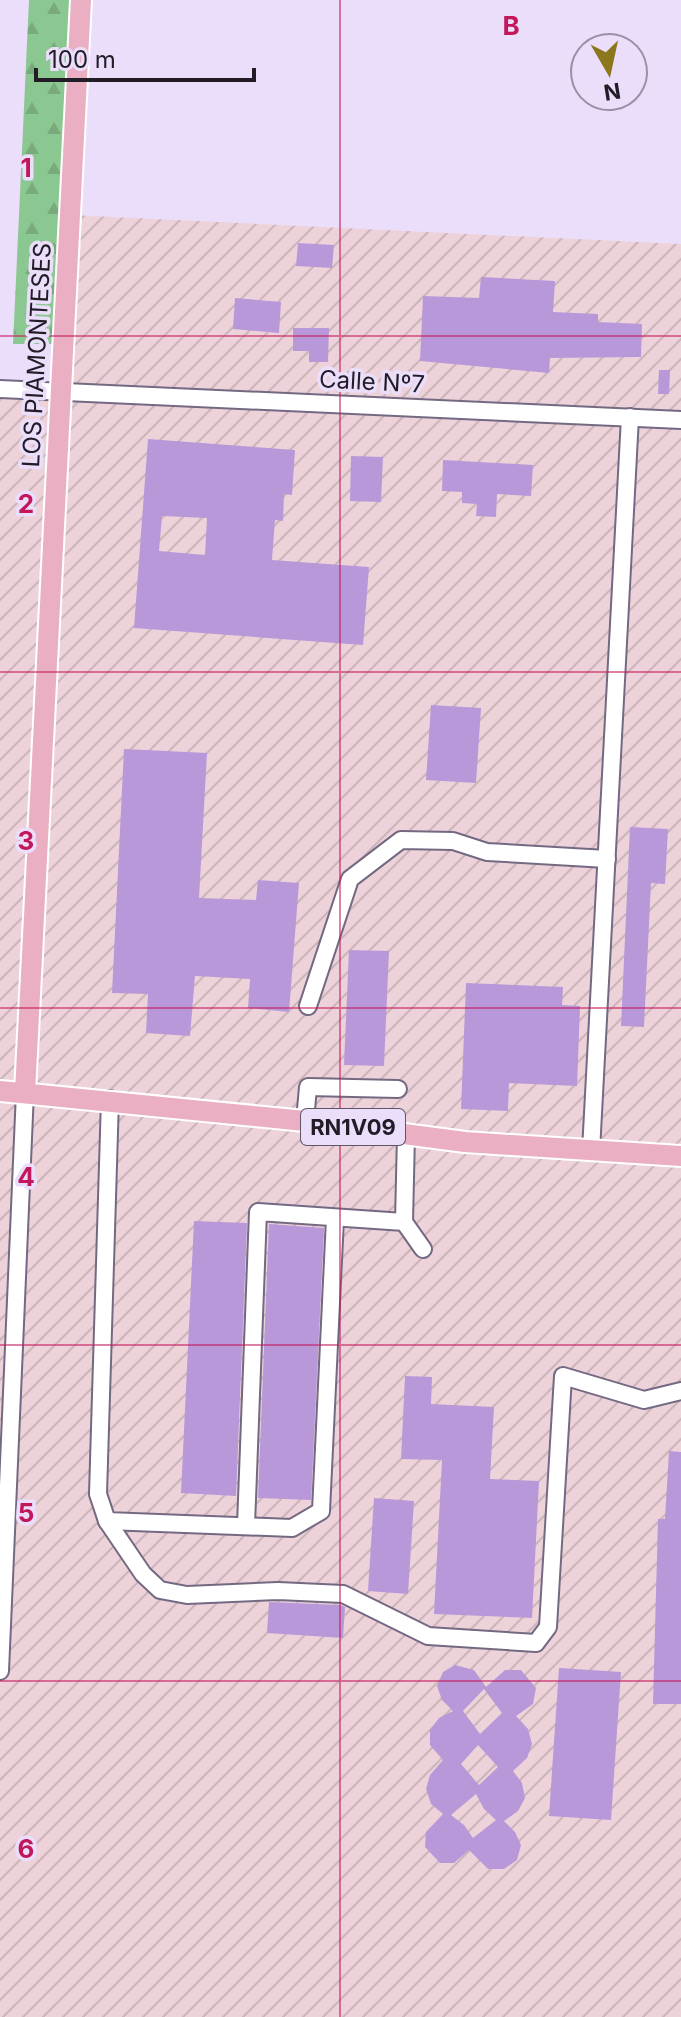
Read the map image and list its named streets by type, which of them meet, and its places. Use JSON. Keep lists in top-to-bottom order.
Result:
{
  "streets": {
    "main road": ["LOS PIAMONTESES", "RN1V09"],
    "street": ["Calle Nº7"]
  },
  "crossings": [
    ["LOS PIAMONTESES", "Calle Nº7"],
    ["LOS PIAMONTESES", "RN1V09"]
  ],
  "scale_bar": "100 m",
  "north": "bottom",
  "grid": {
    "columns": ["B"],
    "rows": [
      "1",
      "2",
      "3",
      "4",
      "5",
      "6"
    ]
  }
}
